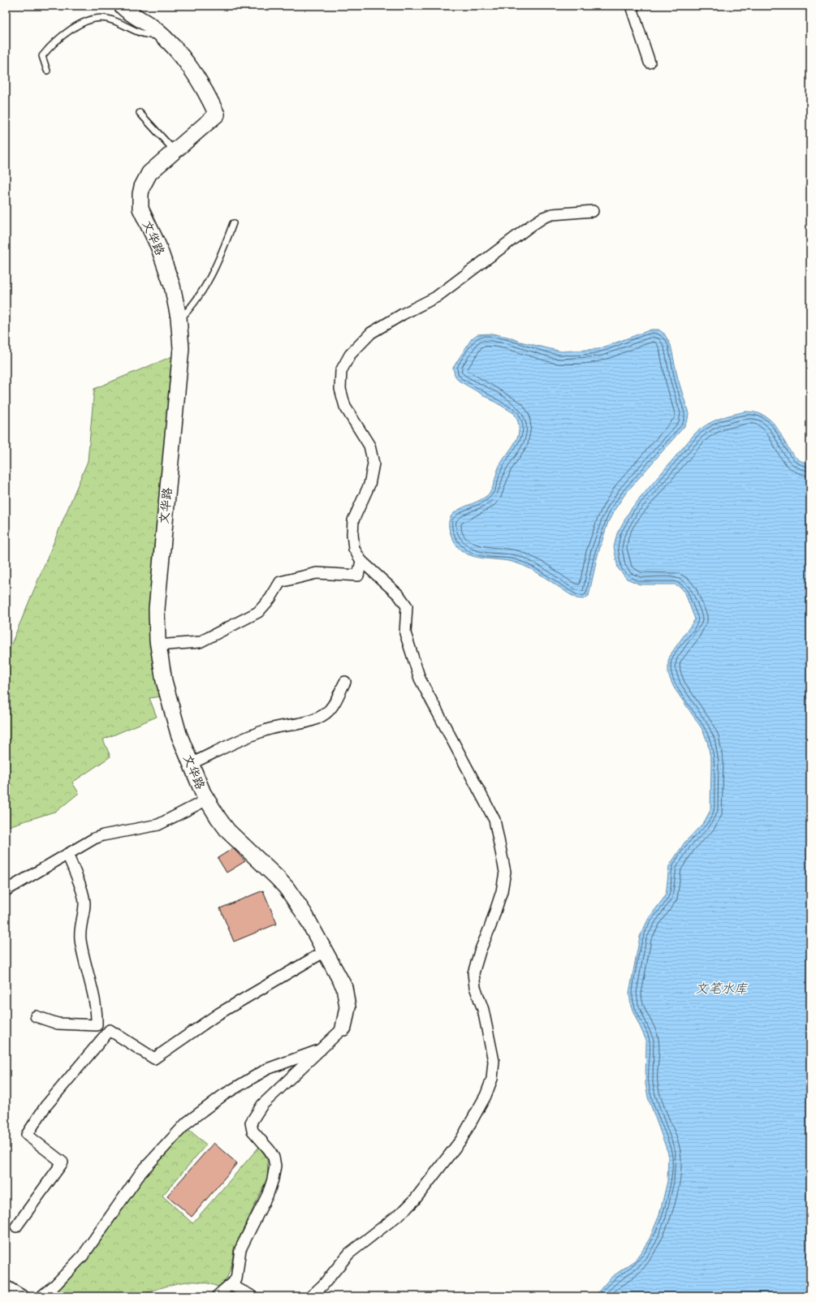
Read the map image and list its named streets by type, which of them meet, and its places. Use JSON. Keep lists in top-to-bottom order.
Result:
{
  "streets": {
    "street": ["文华路"]
  },
  "water": ["文笔水库"]
}
